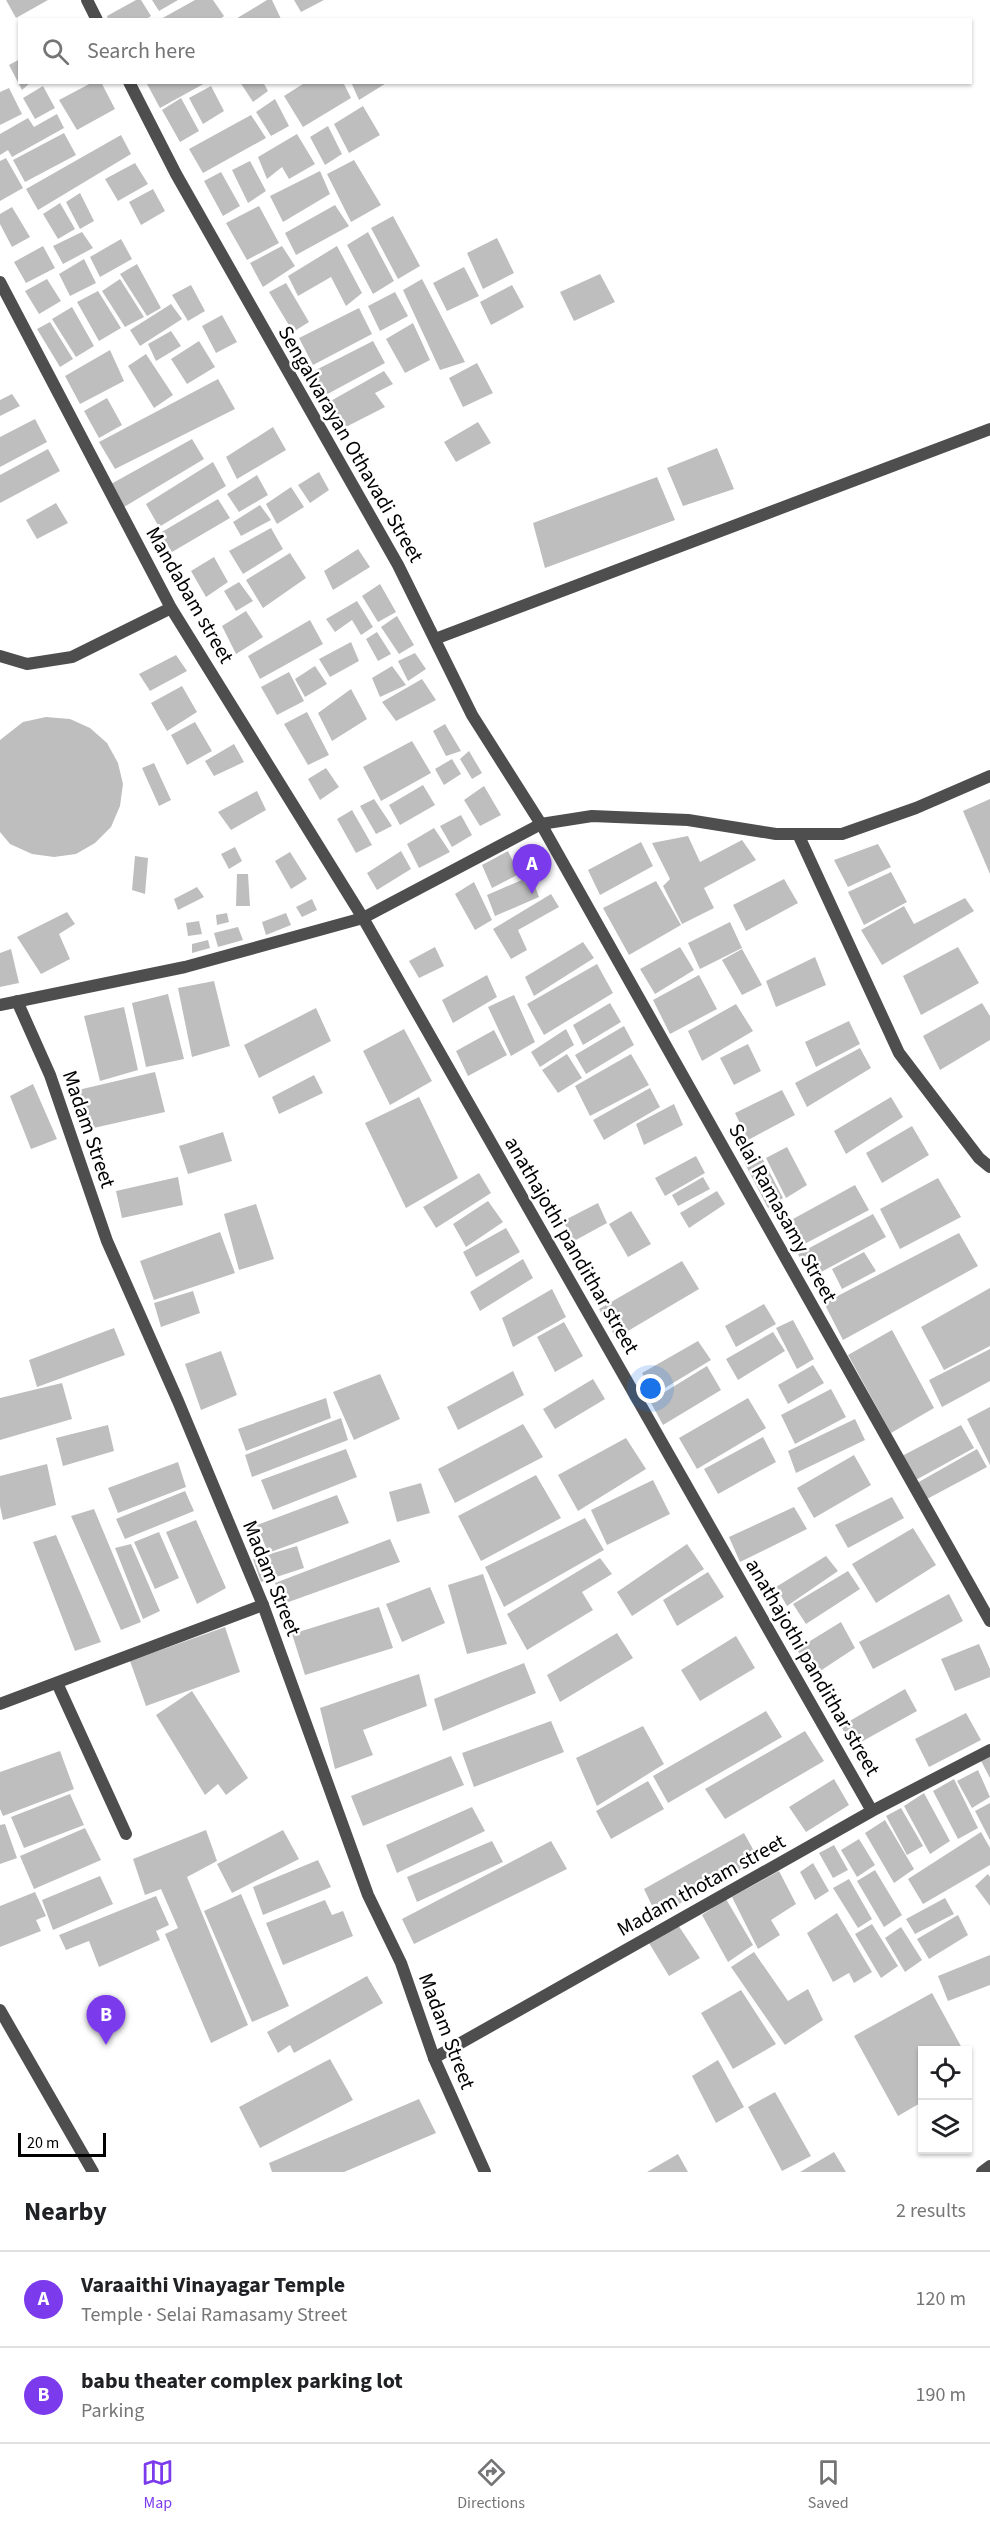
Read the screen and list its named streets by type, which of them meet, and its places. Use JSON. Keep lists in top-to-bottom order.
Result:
{
  "streets": {
    "street": [
      "Sengalvarayan Othavadi Street",
      "Mandabam street",
      "Madam Street",
      "Selai Ramasamy Street",
      "anathajothi pandithar street",
      "Madam thotam street"
    ]
  },
  "crossings": [
    ["Sengalvarayan Othavadi Street", "Selai Ramasamy Street"],
    ["Mandabam street", "anathajothi pandithar street"],
    ["Madam Street", "Madam thotam street"],
    ["anathajothi pandithar street", "Madam thotam street"]
  ],
  "scale_bar": "20 m",
  "page": {
    "search": "Search here",
    "pins": ["A", "B"],
    "scale": "20 m",
    "heading": ["Nearby", "2 results"],
    "list": [
      {
        "mark": "A",
        "name": "Varaaithi Vinayagar Temple",
        "note": "Temple · Selai Ramasamy Street",
        "value": "120 m"
      },
      {
        "mark": "B",
        "name": "babu theater complex parking lot",
        "note": "Parking",
        "value": "190 m"
      }
    ],
    "nav": ["Map", "Directions", "Saved"]
  }
}
